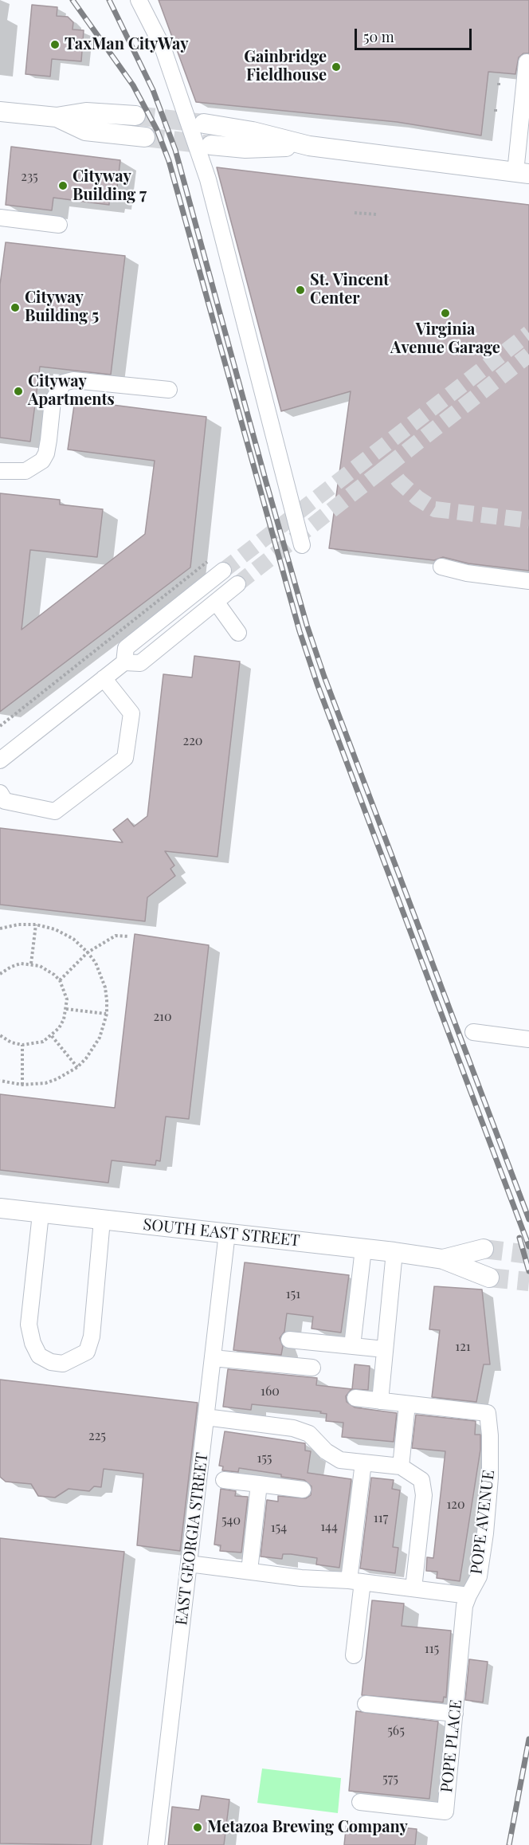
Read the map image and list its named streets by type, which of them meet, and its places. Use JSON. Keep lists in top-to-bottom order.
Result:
{
  "streets": {
    "main road": ["SOUTH EAST STREET"],
    "street": ["POPE AVENUE", "EAST GEORGIA STREET", "POPE PLACE"]
  },
  "crossings": [
    ["SOUTH EAST STREET", "EAST GEORGIA STREET"],
    ["POPE AVENUE", "EAST GEORGIA STREET"],
    ["POPE AVENUE", "POPE PLACE"]
  ],
  "places": [
    "TaxMan CityWay",
    "Gainbridge Fieldhouse",
    "Cityway Building 7",
    "St. Vincent Center",
    "Cityway Building 5",
    "Virginia Avenue Garage",
    "Cityway Apartments",
    "Metazoa Brewing Company"
  ],
  "house_numbers": [
    "235",
    "220",
    "210",
    "151",
    "121",
    "160",
    "225",
    "155",
    "120",
    "117",
    "540",
    "144",
    "154",
    "115",
    "565",
    "575"
  ],
  "scale_bar": "50 m"
}
